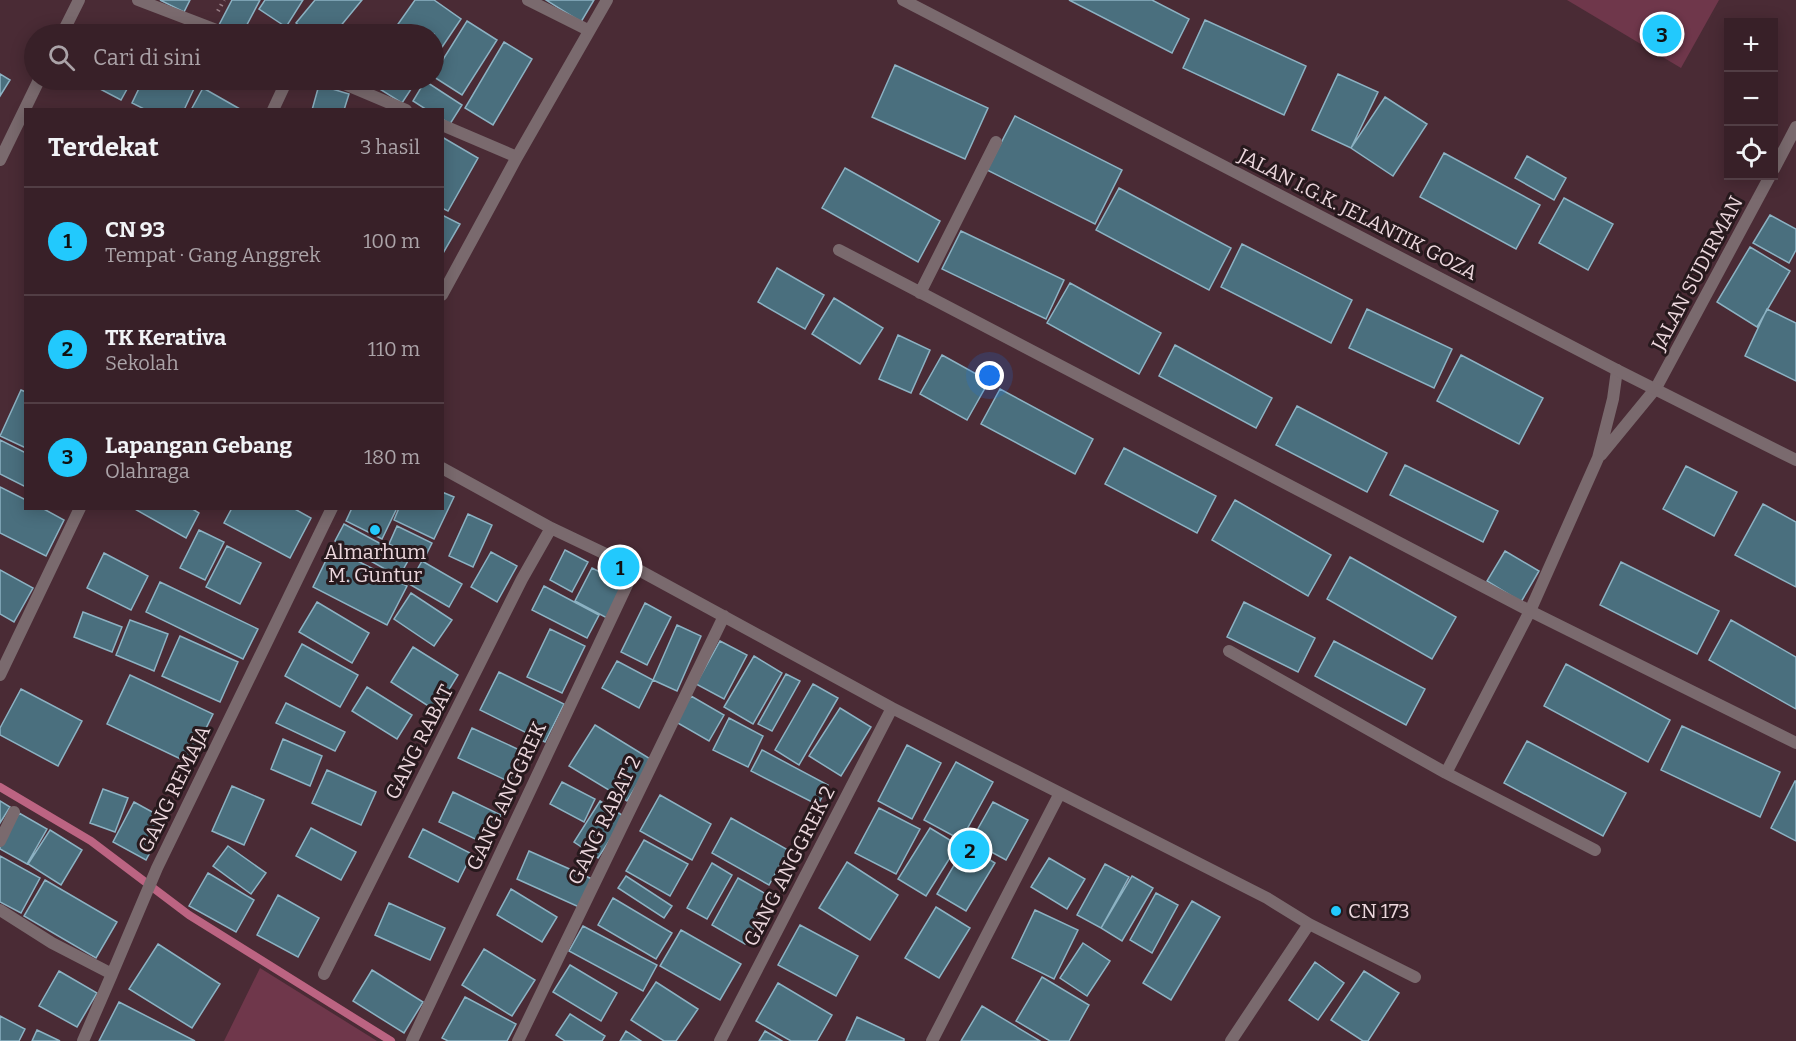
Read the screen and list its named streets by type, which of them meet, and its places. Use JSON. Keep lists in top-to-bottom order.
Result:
{
  "streets": {
    "street": [
      "JALAN I.G.K. JELANTIK GOZA",
      "JALAN SUDIRMAN",
      "GANG RABAT",
      "GANG REMAJA",
      "GANG ANGGREK",
      "GANG RABAT 2",
      "GANG ANGGREK 2"
    ]
  },
  "crossings": [
    ["JALAN I.G.K. JELANTIK GOZA", "JALAN SUDIRMAN"]
  ],
  "places": ["Almarhum M. Guntur", "CN 173"],
  "page": {
    "pins": ["3", "1", "2"],
    "map_buttons": ["+", "−"],
    "search": "Cari di sini",
    "heading": ["Terdekat", "3 hasil"],
    "list": [
      {
        "mark": "1",
        "name": "CN 93",
        "note": "Tempat · Gang Anggrek",
        "value": "100 m"
      },
      {
        "mark": "2",
        "name": "TK Kerativa",
        "note": "Sekolah",
        "value": "110 m"
      },
      {
        "mark": "3",
        "name": "Lapangan Gebang",
        "note": "Olahraga",
        "value": "180 m"
      }
    ]
  }
}
